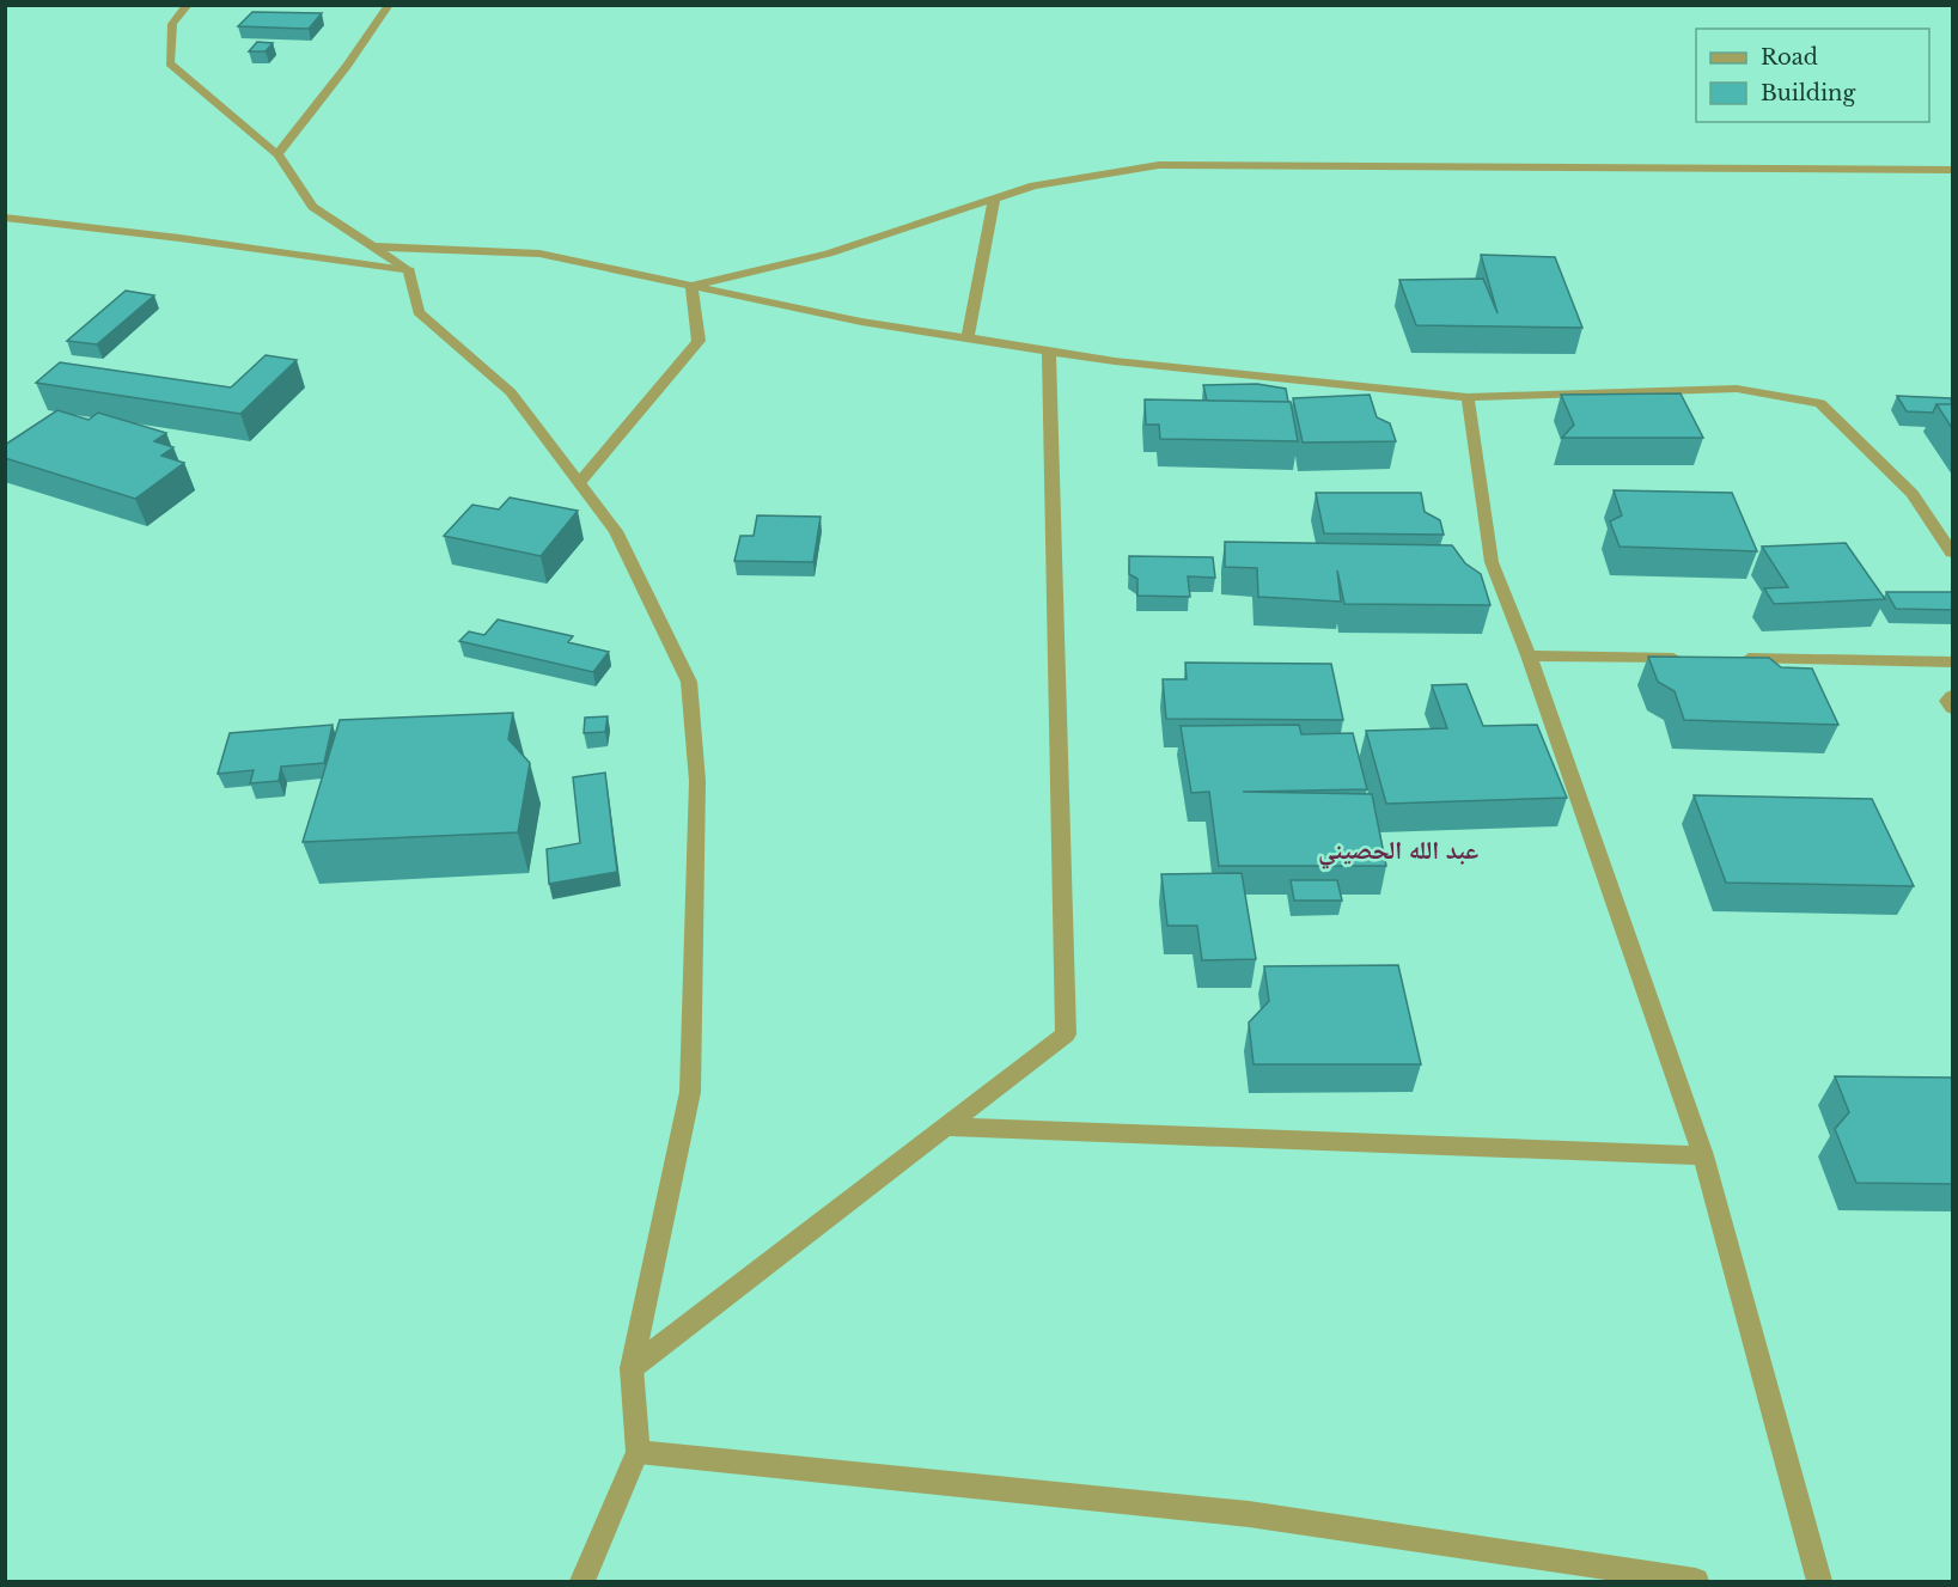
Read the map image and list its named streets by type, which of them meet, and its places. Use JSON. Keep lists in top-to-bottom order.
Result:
{
  "districts": ["عبد الله الحصيني"],
  "legend": ["Road", "Building"]
}
